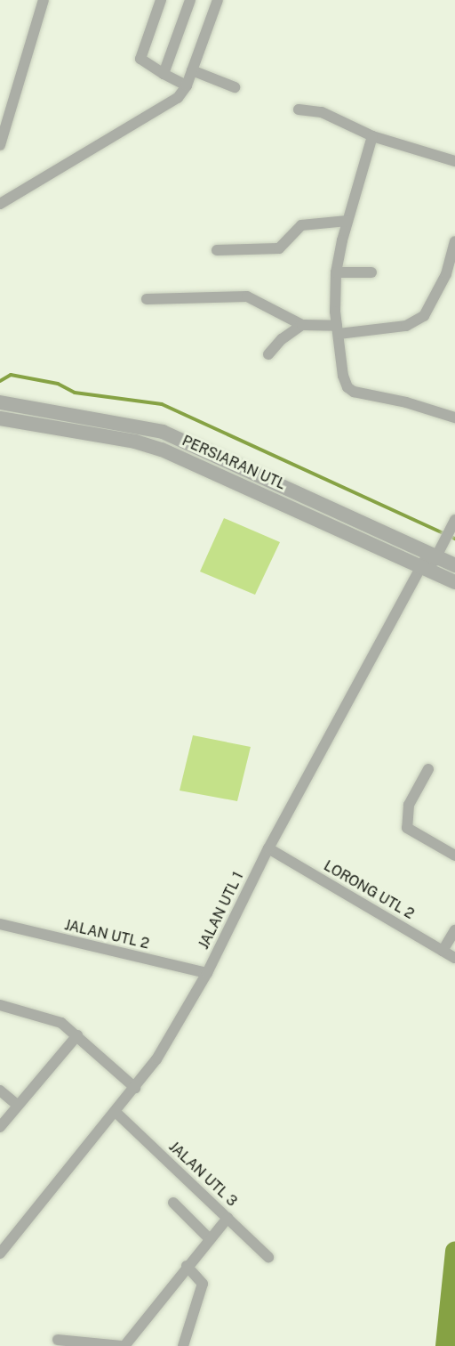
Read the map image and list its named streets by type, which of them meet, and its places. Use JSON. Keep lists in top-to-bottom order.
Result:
{
  "streets": {
    "street": [
      "PERSIARAN UTL",
      "LORONG UTL 2",
      "JALAN UTL 1",
      "JALAN UTL 2",
      "JALAN UTL 3"
    ]
  },
  "crossings": [
    ["PERSIARAN UTL", "JALAN UTL 1"],
    ["LORONG UTL 2", "JALAN UTL 1"],
    ["JALAN UTL 1", "JALAN UTL 2"],
    ["JALAN UTL 1", "JALAN UTL 3"]
  ]
}
